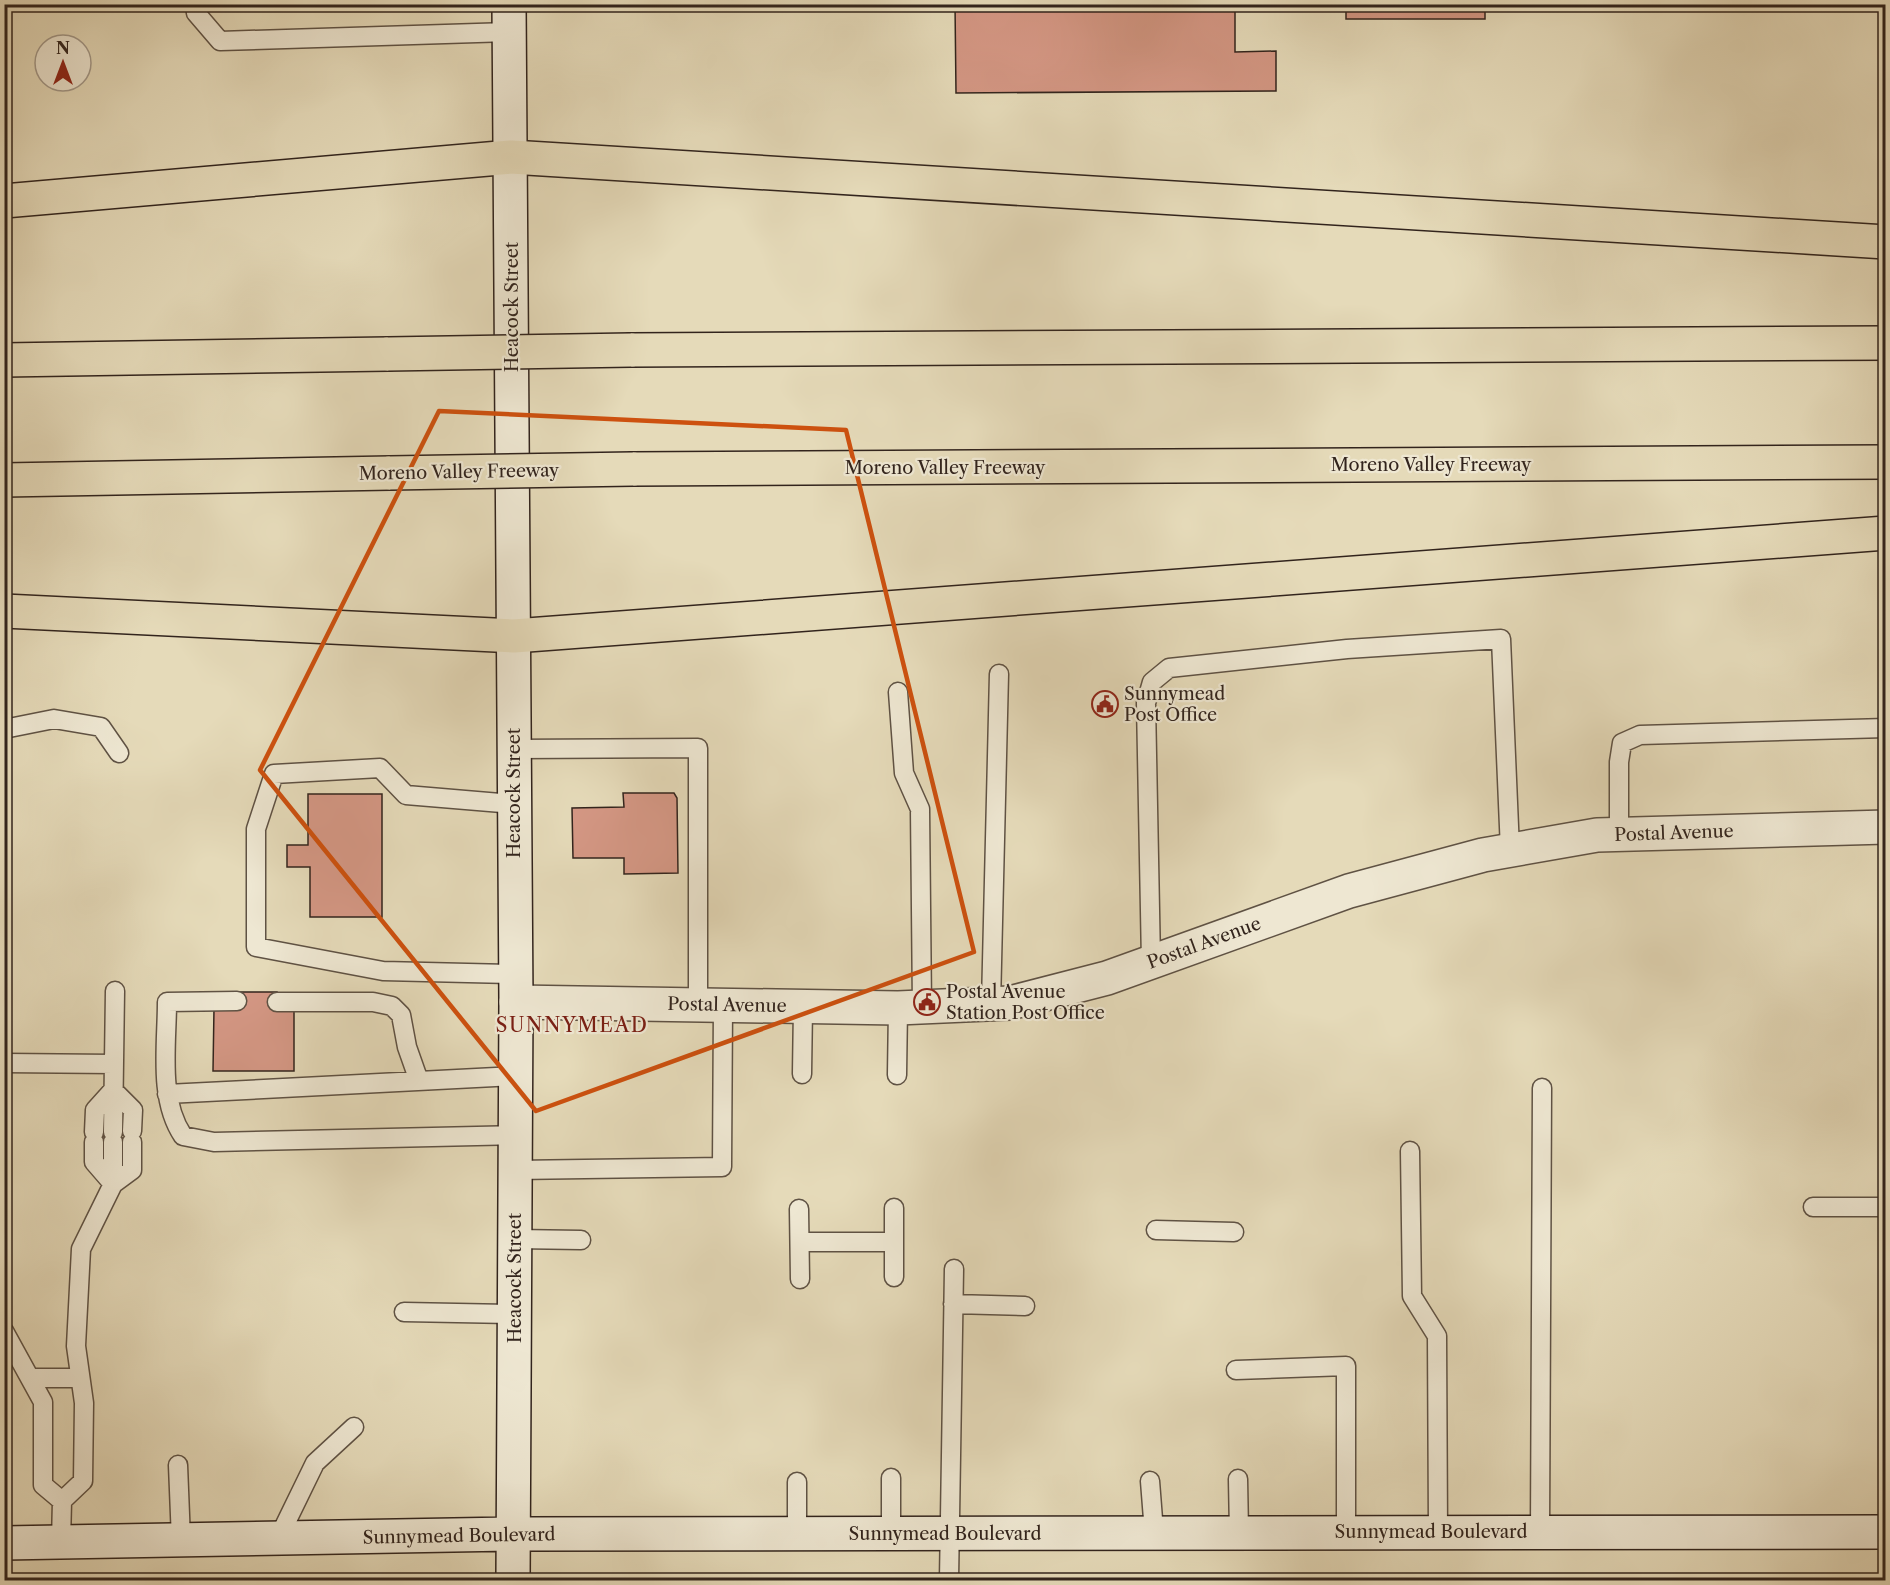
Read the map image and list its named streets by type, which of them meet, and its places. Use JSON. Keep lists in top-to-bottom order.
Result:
{
  "streets": {
    "highway": ["Moreno Valley Freeway"],
    "main road": ["Heacock Street", "Postal Avenue", "Sunnymead Boulevard"]
  },
  "crossings": [
    ["Heacock Street", "Postal Avenue"],
    ["Heacock Street", "Sunnymead Boulevard"]
  ],
  "districts": ["SUNNYMEAD"],
  "places": {
    "public building": ["Sunnymead Post Office", "Postal Avenue Station Post Office"]
  },
  "north": "top"
}
